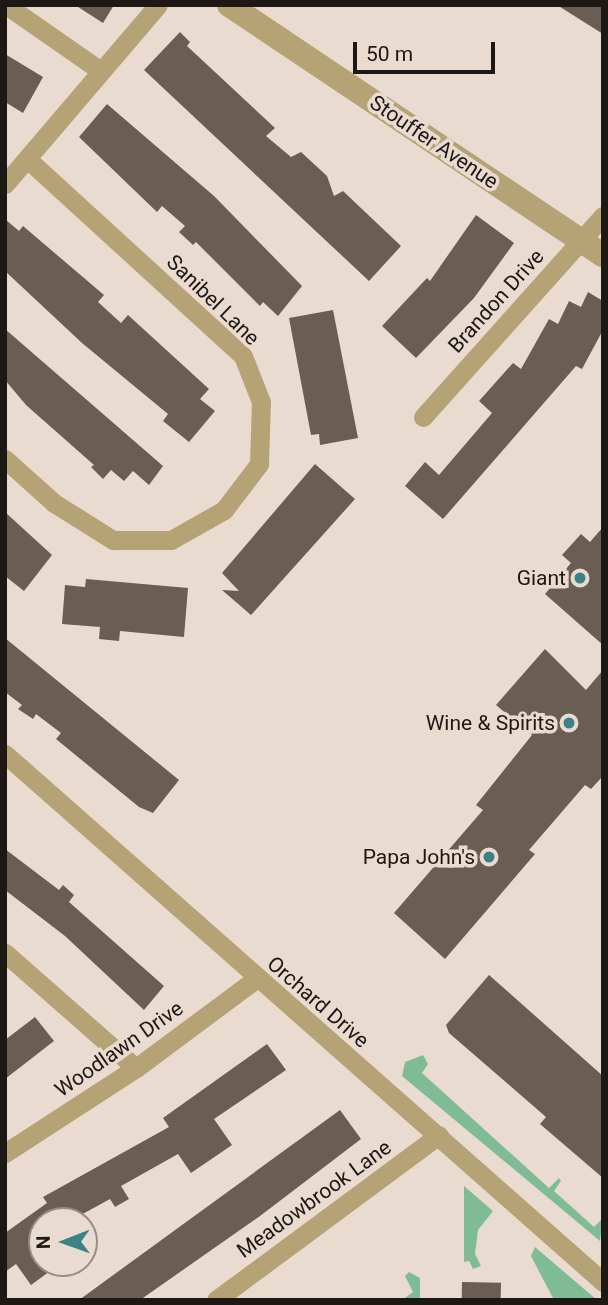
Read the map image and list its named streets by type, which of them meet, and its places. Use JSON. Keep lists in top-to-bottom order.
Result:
{
  "streets": {
    "street": [
      "Stouffer Avenue",
      "Sanibel Lane",
      "Brandon Drive",
      "Orchard Drive",
      "Woodlawn Drive",
      "Meadowbrook Lane"
    ]
  },
  "crossings": [
    ["Stouffer Avenue", "Brandon Drive"],
    ["Orchard Drive", "Woodlawn Drive"],
    ["Orchard Drive", "Meadowbrook Lane"]
  ],
  "places": ["Giant", "Wine & Spirits", "Papa John's"],
  "scale_bar": "50 m",
  "north": "left"
}
